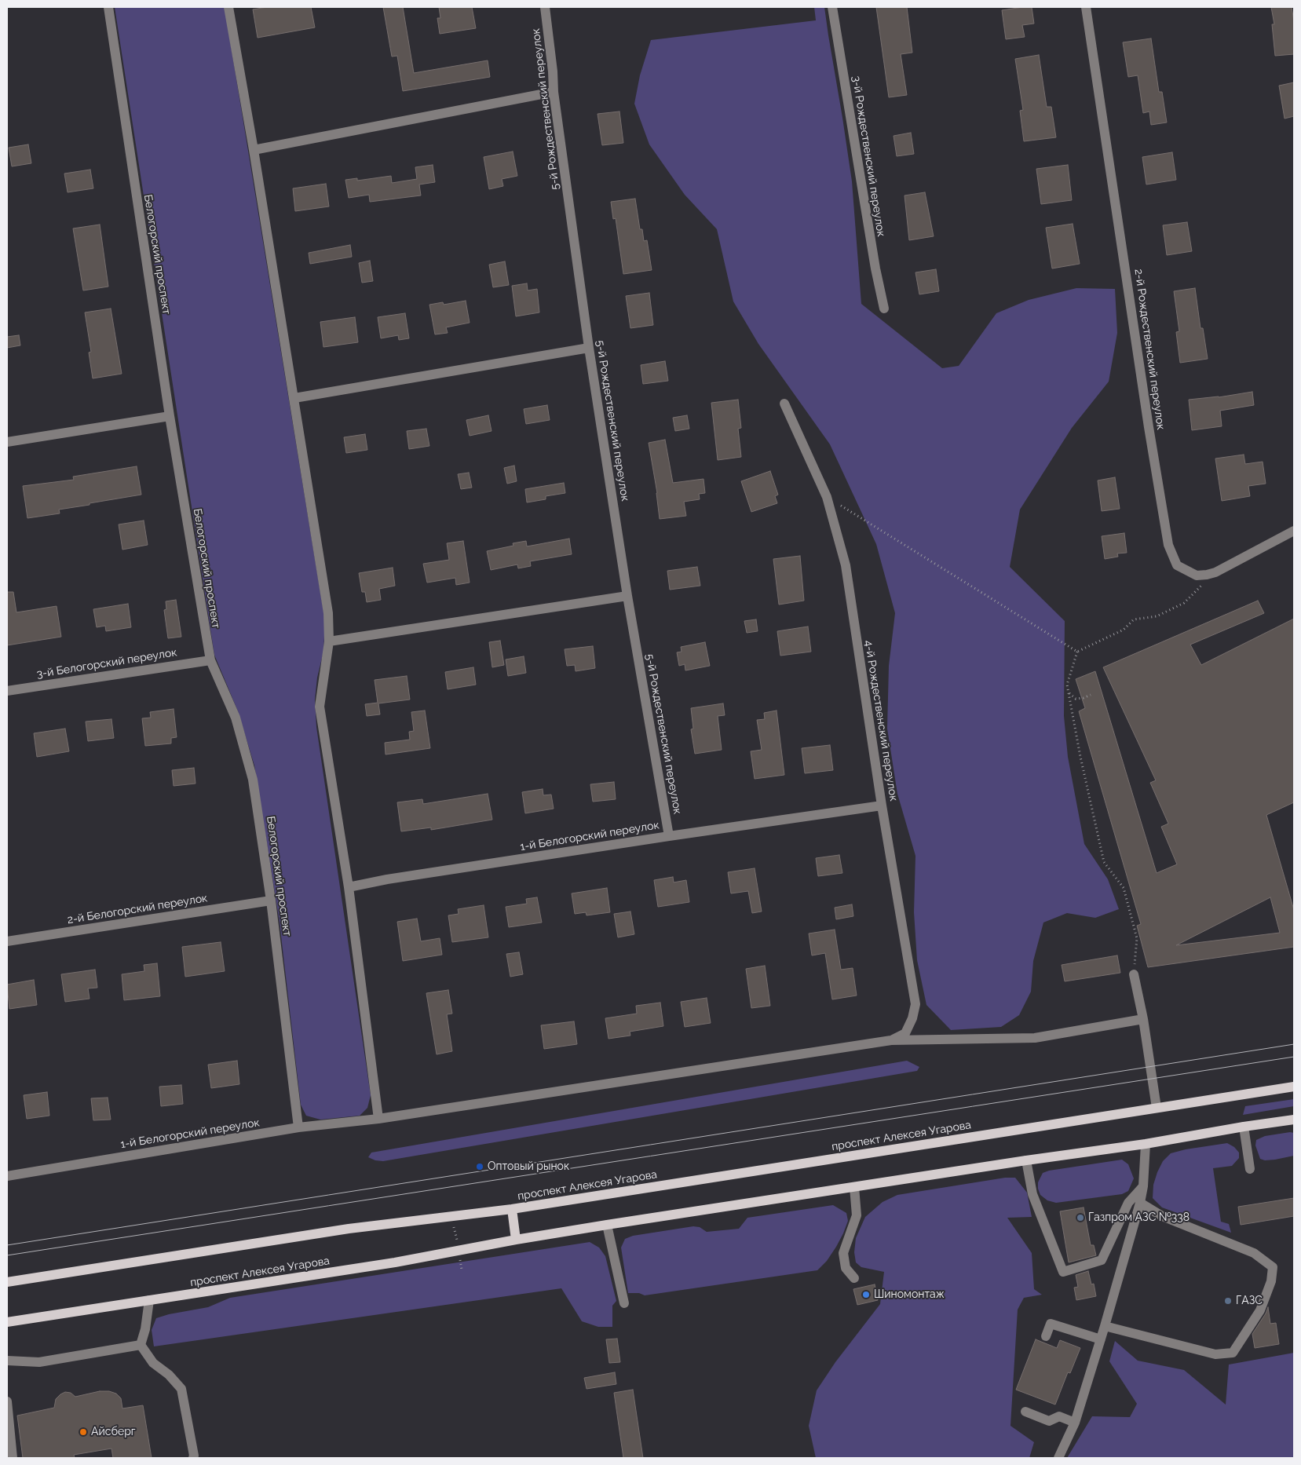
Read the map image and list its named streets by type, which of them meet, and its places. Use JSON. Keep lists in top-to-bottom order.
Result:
{
  "streets": {
    "main road": ["проспект Алексея Угарова"],
    "street": [
      "5-й Рождественский переулок",
      "3-й Рождественский переулок",
      "Белогорский проспект",
      "2-й Рождественский переулок",
      "3-й Белогорский переулок",
      "4-й Рождественский переулок",
      "1-й Белогорский переулок",
      "2-й Белогорский переулок"
    ]
  },
  "crossings": [
    ["5-й Рождественский переулок", "1-й Белогорский переулок"],
    ["Белогорский проспект", "3-й Белогорский переулок"],
    ["Белогорский проспект", "1-й Белогорский переулок"],
    ["Белогорский проспект", "2-й Белогорский переулок"],
    ["4-й Рождественский переулок", "1-й Белогорский переулок"]
  ],
  "places": [
    "Оптовый рынок",
    "Газпром АЗС №338",
    "Шиномонтаж",
    "ГАЗС",
    "Айсберг"
  ]
}
